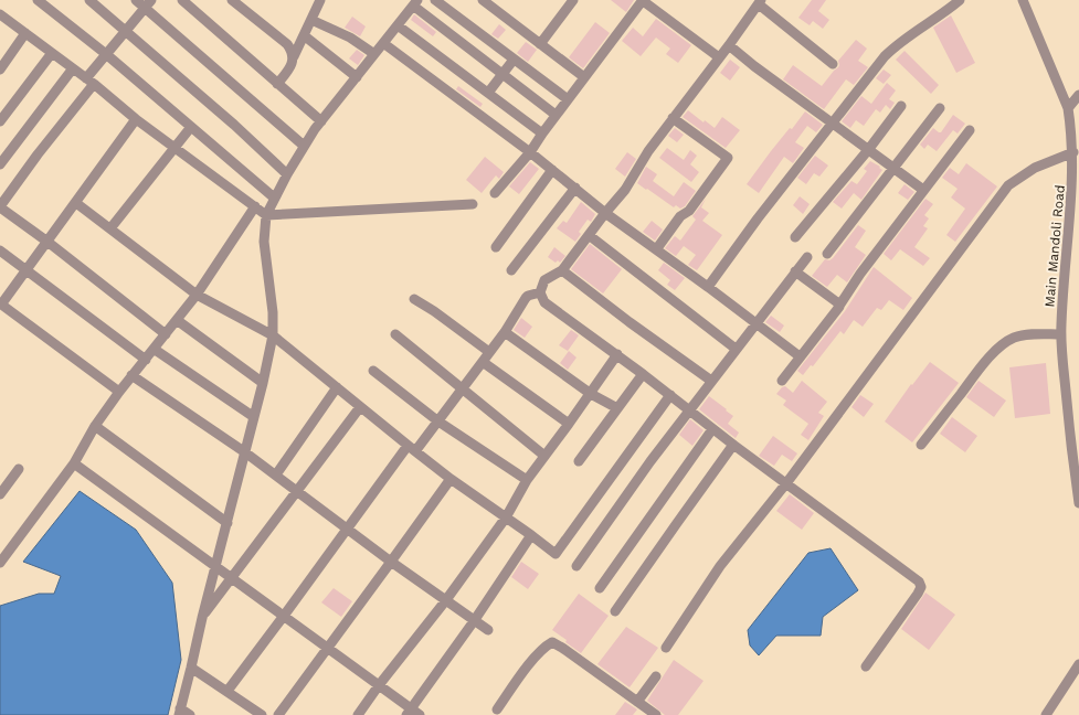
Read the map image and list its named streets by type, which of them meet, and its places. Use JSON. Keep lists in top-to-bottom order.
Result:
{
  "streets": {
    "street": ["Main Mandoli Road"]
  }
}
